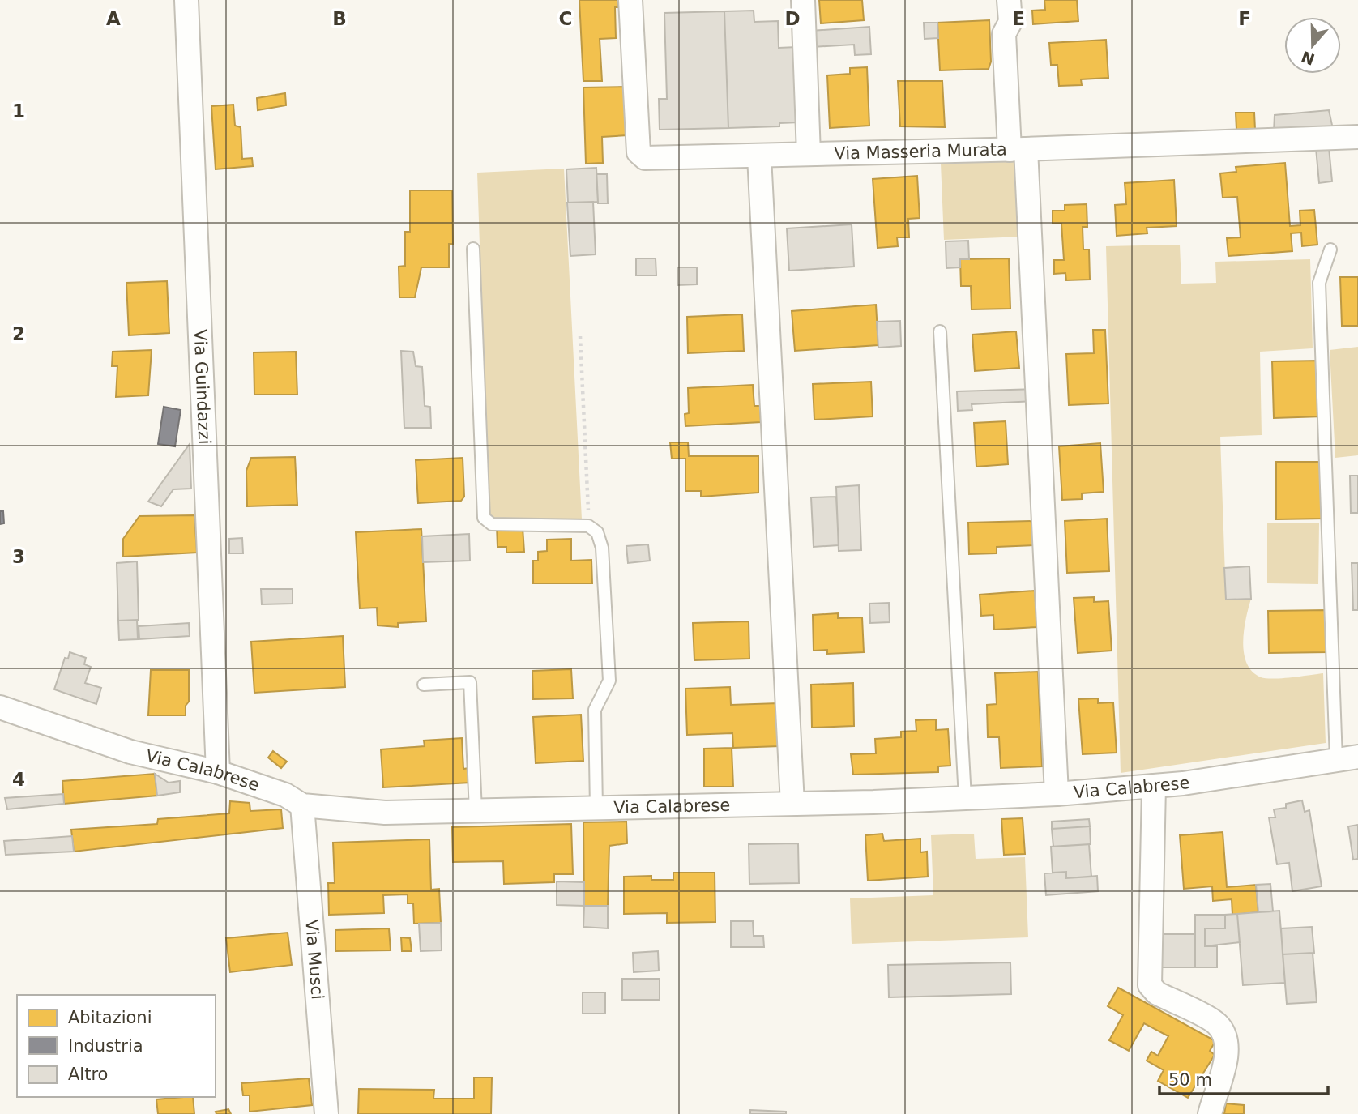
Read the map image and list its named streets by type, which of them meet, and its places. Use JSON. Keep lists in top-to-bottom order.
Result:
{
  "streets": {
    "street": [
      "Via Masseria Murata",
      "Via Guindazzi",
      "Via Calabrese",
      "Via Musci"
    ]
  },
  "crossings": [
    ["Via Guindazzi", "Via Calabrese"],
    ["Via Calabrese", "Via Musci"]
  ],
  "legend": ["Abitazioni", "Industria", "Altro"],
  "scale_bar": "50 m",
  "north": "bottom",
  "grid": {
    "columns": [
      "A",
      "B",
      "C",
      "D",
      "E",
      "F"
    ],
    "rows": [
      "1",
      "2",
      "3",
      "4"
    ]
  }
}
